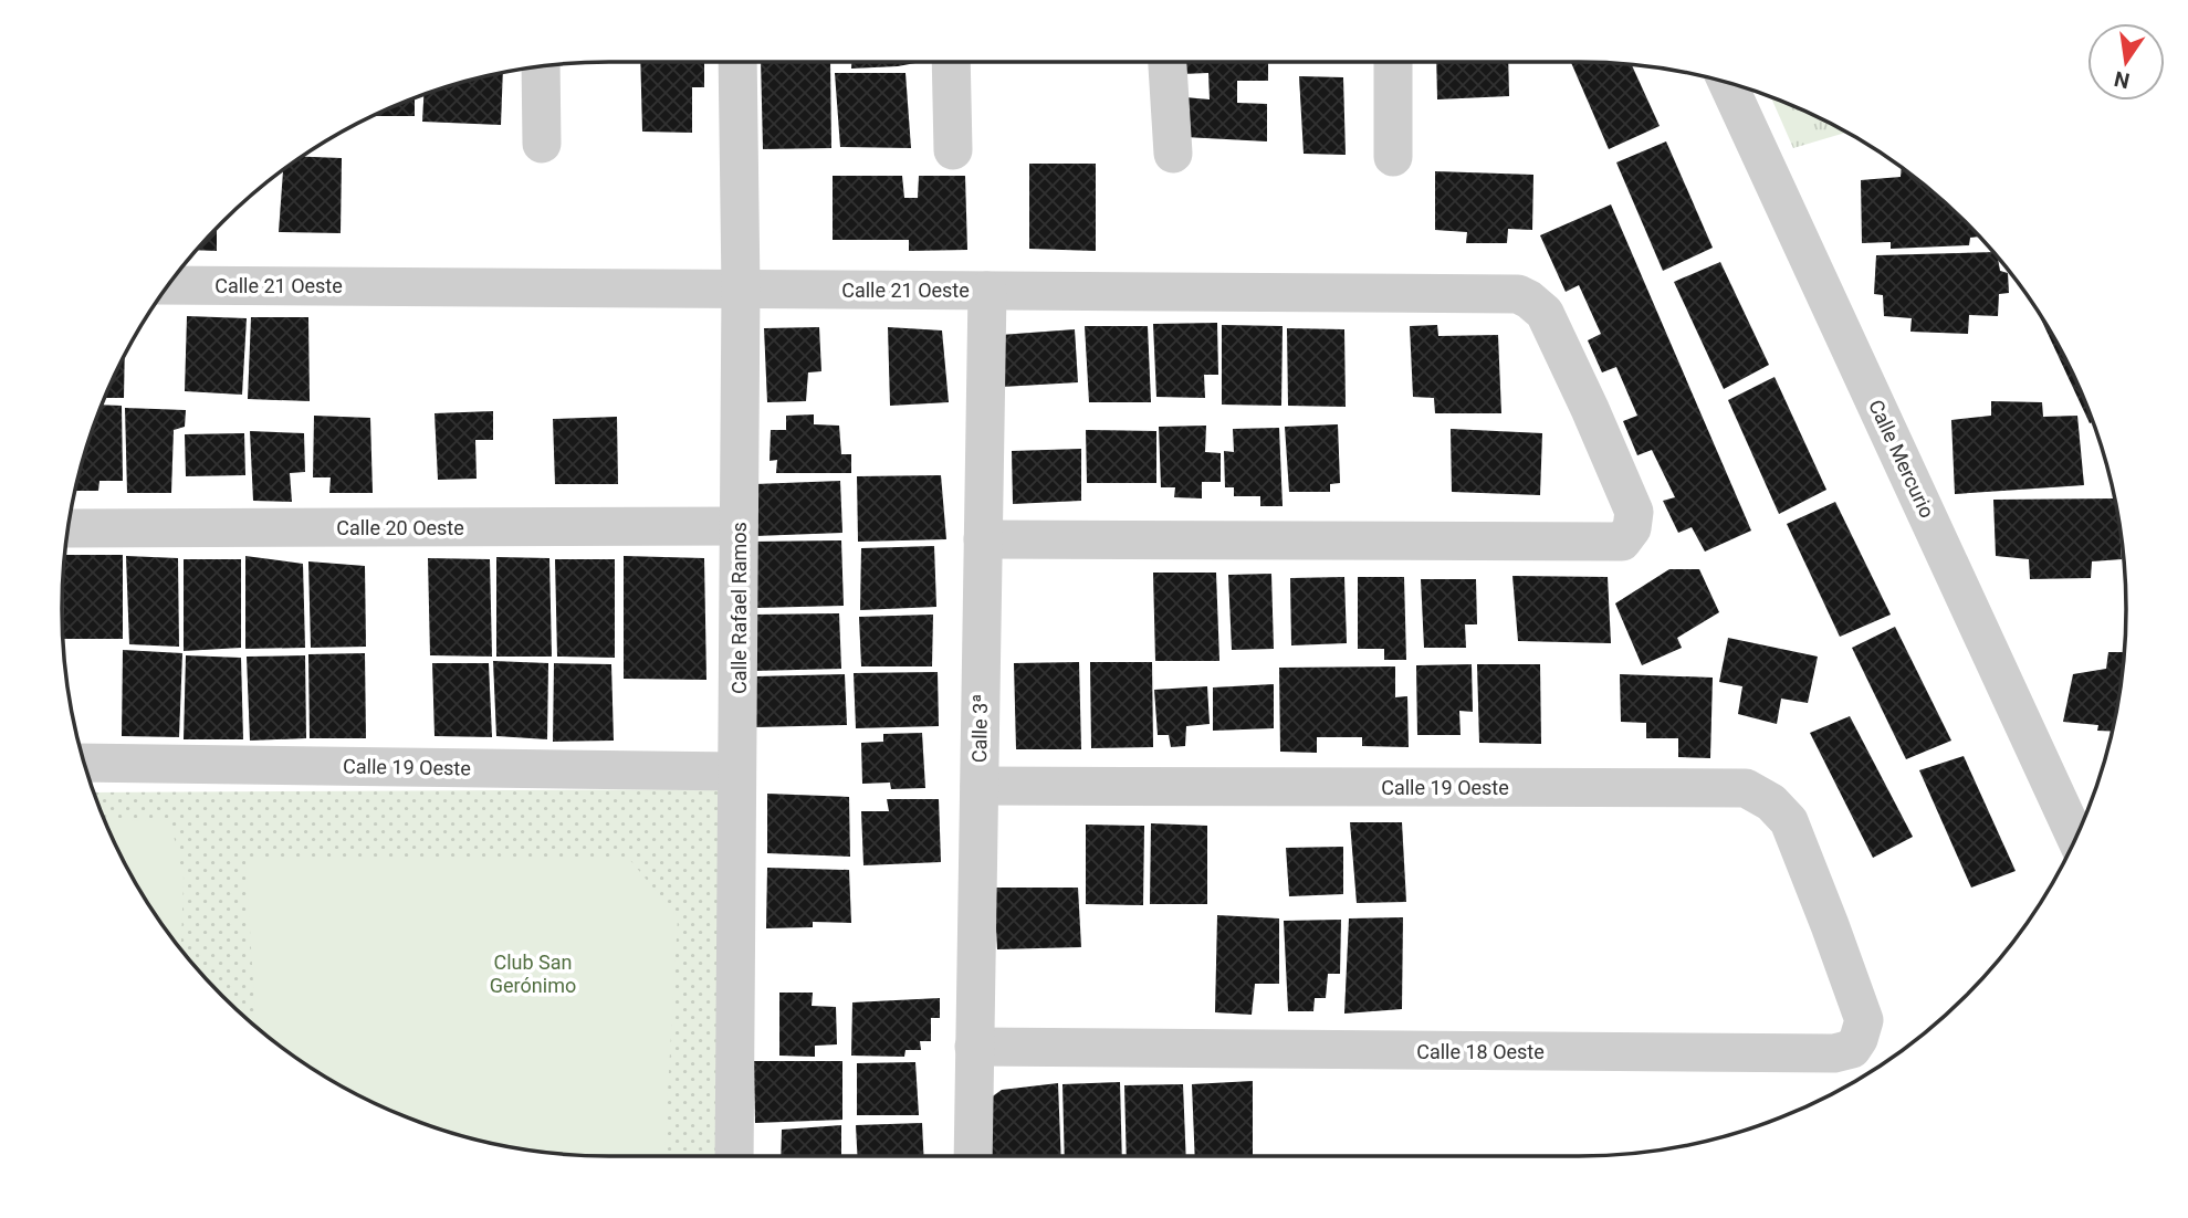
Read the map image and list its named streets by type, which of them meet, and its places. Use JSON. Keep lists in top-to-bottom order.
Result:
{
  "streets": {
    "street": [
      "Calle 21 Oeste",
      "Calle Mercurio",
      "Calle 20 Oeste",
      "Calle Rafael Ramos",
      "Calle 3ª",
      "Calle 19 Oeste",
      "Calle 18 Oeste"
    ]
  },
  "crossings": [
    ["Calle 21 Oeste", "Calle Rafael Ramos"],
    ["Calle 21 Oeste", "Calle 3ª"],
    ["Calle 20 Oeste", "Calle Rafael Ramos"],
    ["Calle Rafael Ramos", "Calle 19 Oeste"],
    ["Calle 3ª", "Calle 19 Oeste"],
    ["Calle 3ª", "Calle 18 Oeste"],
    ["Calle 19 Oeste", "Calle 18 Oeste"]
  ],
  "parks": ["Club San Gerónimo"],
  "north": "bottom"
}
